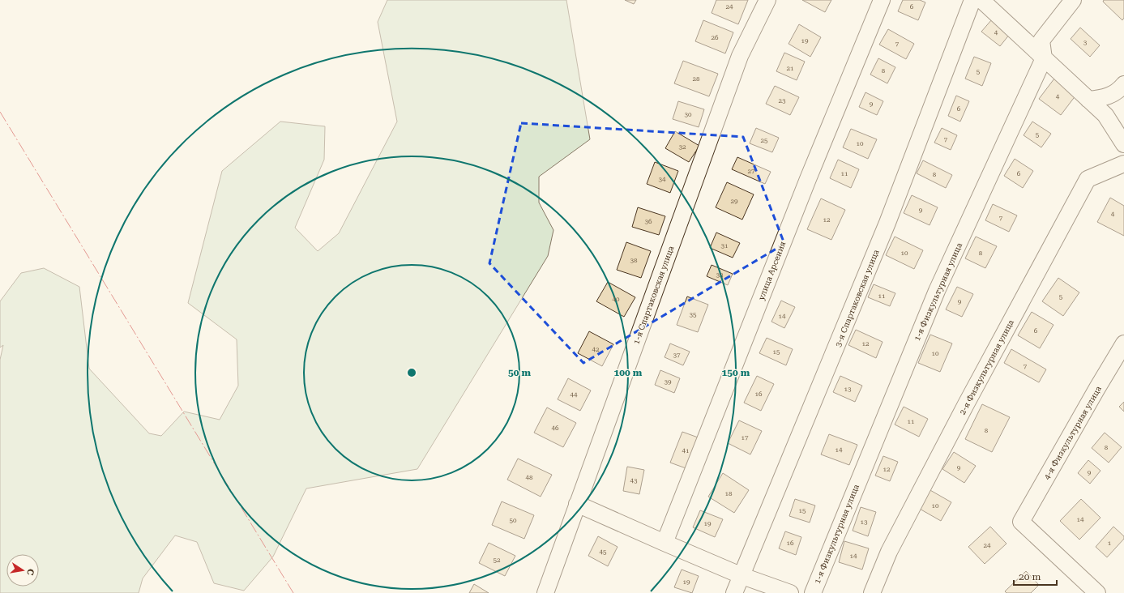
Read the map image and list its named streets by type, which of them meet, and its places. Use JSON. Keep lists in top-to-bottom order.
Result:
{
  "streets": {
    "street": [
      "улица Арсения",
      "1-я Физкультурная улица",
      "1-я Спартаковская улица",
      "3-я Спартаковская улица",
      "2-я Физкультурная улица",
      "4-я Физкультурная улица"
    ]
  },
  "house_numbers": [
    "24",
    "6",
    "4",
    "26",
    "19",
    "3",
    "7",
    "21",
    "8",
    "5",
    "28",
    "4",
    "23",
    "9",
    "6",
    "30",
    "5",
    "7",
    "25",
    "10",
    "32",
    "27",
    "11",
    "6",
    "8",
    "34",
    "29",
    "9",
    "4",
    "7",
    "12",
    "36",
    "31",
    "10",
    "8",
    "38",
    "33",
    "11",
    "5",
    "40",
    "9",
    "35",
    "14",
    "6",
    "12",
    "42",
    "15",
    "10",
    "37",
    "7",
    "39",
    "13",
    "16",
    "44",
    "11",
    "46",
    "8",
    "17",
    "8",
    "14",
    "41",
    "9",
    "12",
    "9",
    "48",
    "43",
    "18",
    "10",
    "15",
    "14",
    "50",
    "13",
    "19",
    "16",
    "1",
    "24",
    "45",
    "14",
    "52",
    "19"
  ],
  "scale_bar": "20 m",
  "north": "right",
  "rings": ["50 m", "100 m", "150 m"]
}
